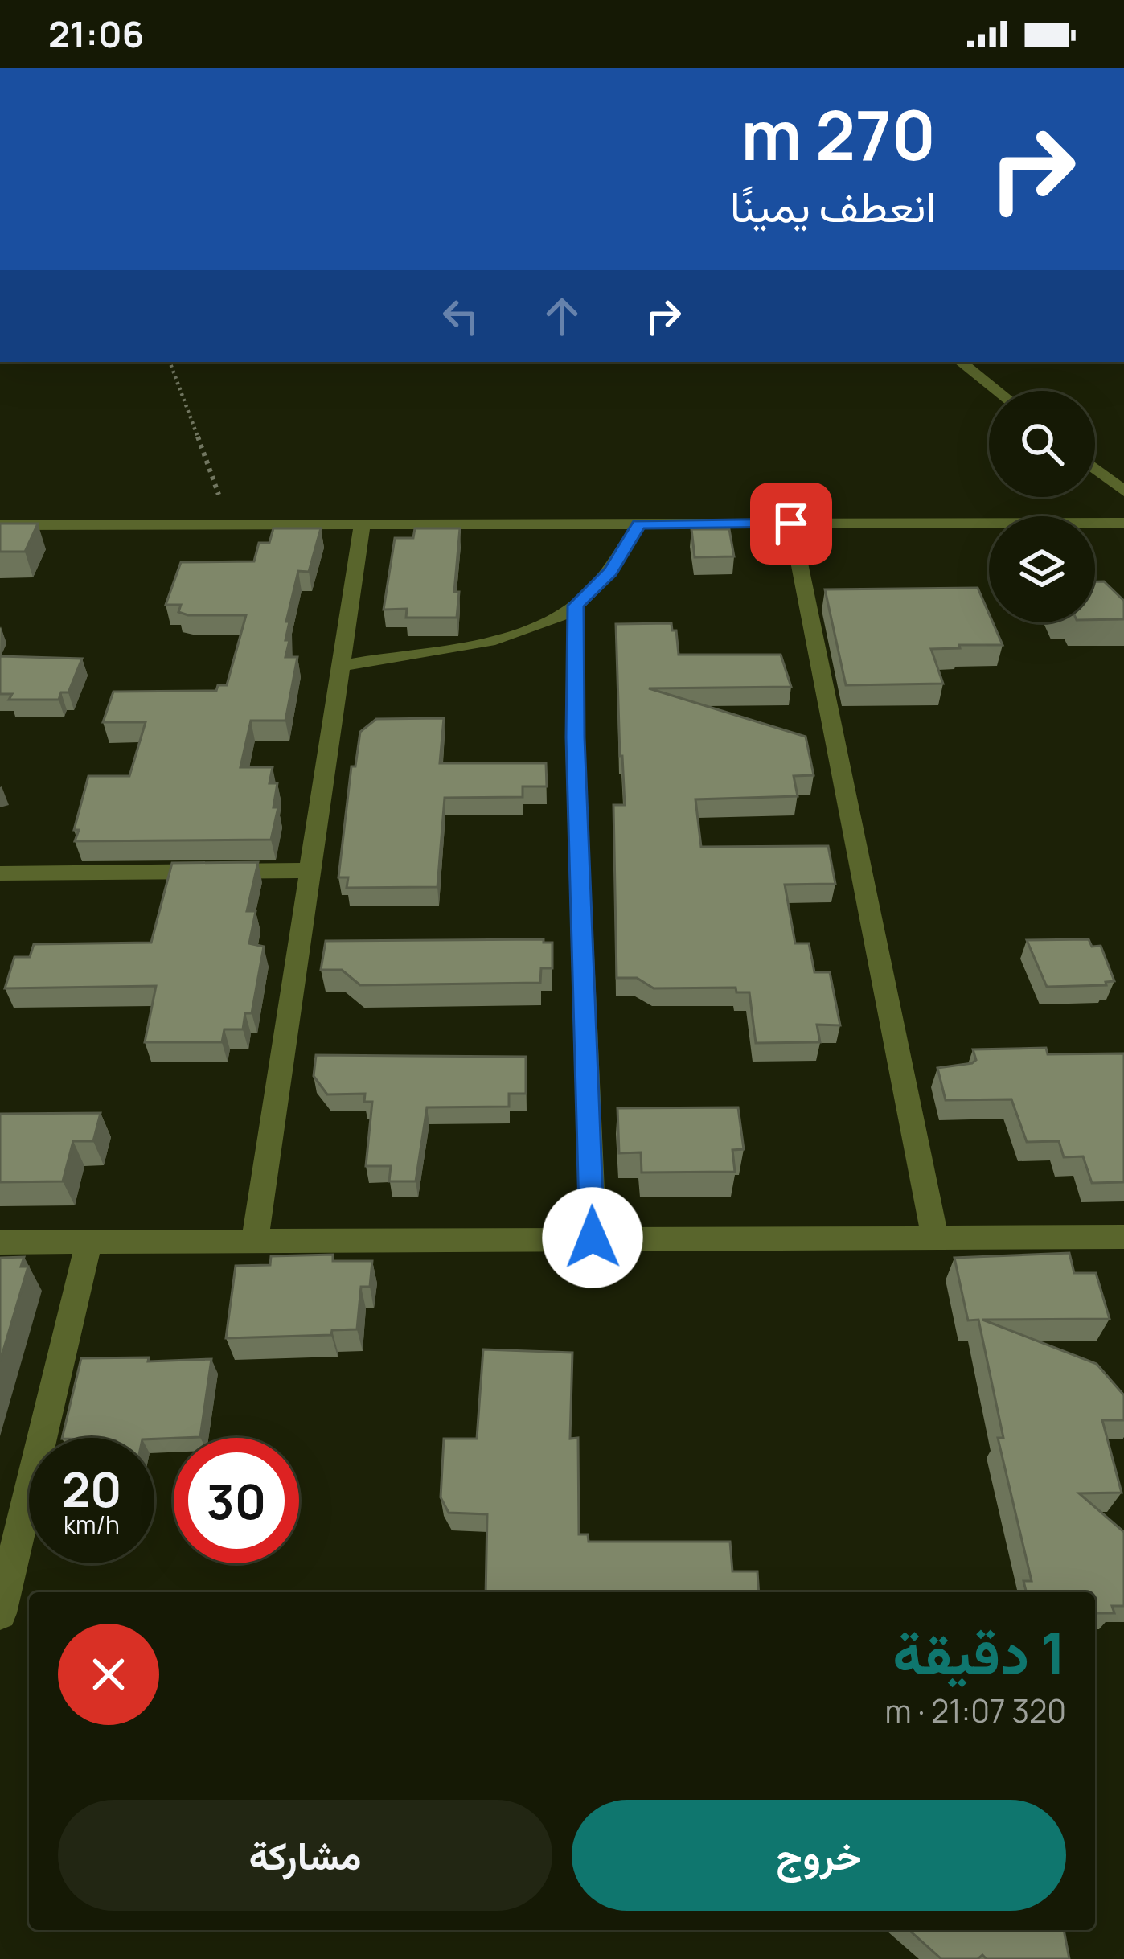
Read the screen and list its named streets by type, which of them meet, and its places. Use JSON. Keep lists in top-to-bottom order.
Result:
{
  "page": {
    "status": "21:06",
    "turn": ["270 m", "انعطف يمينًا"],
    "speed": "20 km/h",
    "limit": "30",
    "heading": ["1 دقيقة", "320 m · 21:07"],
    "buttons": ["خروج", "مشاركة"]
  }
}
